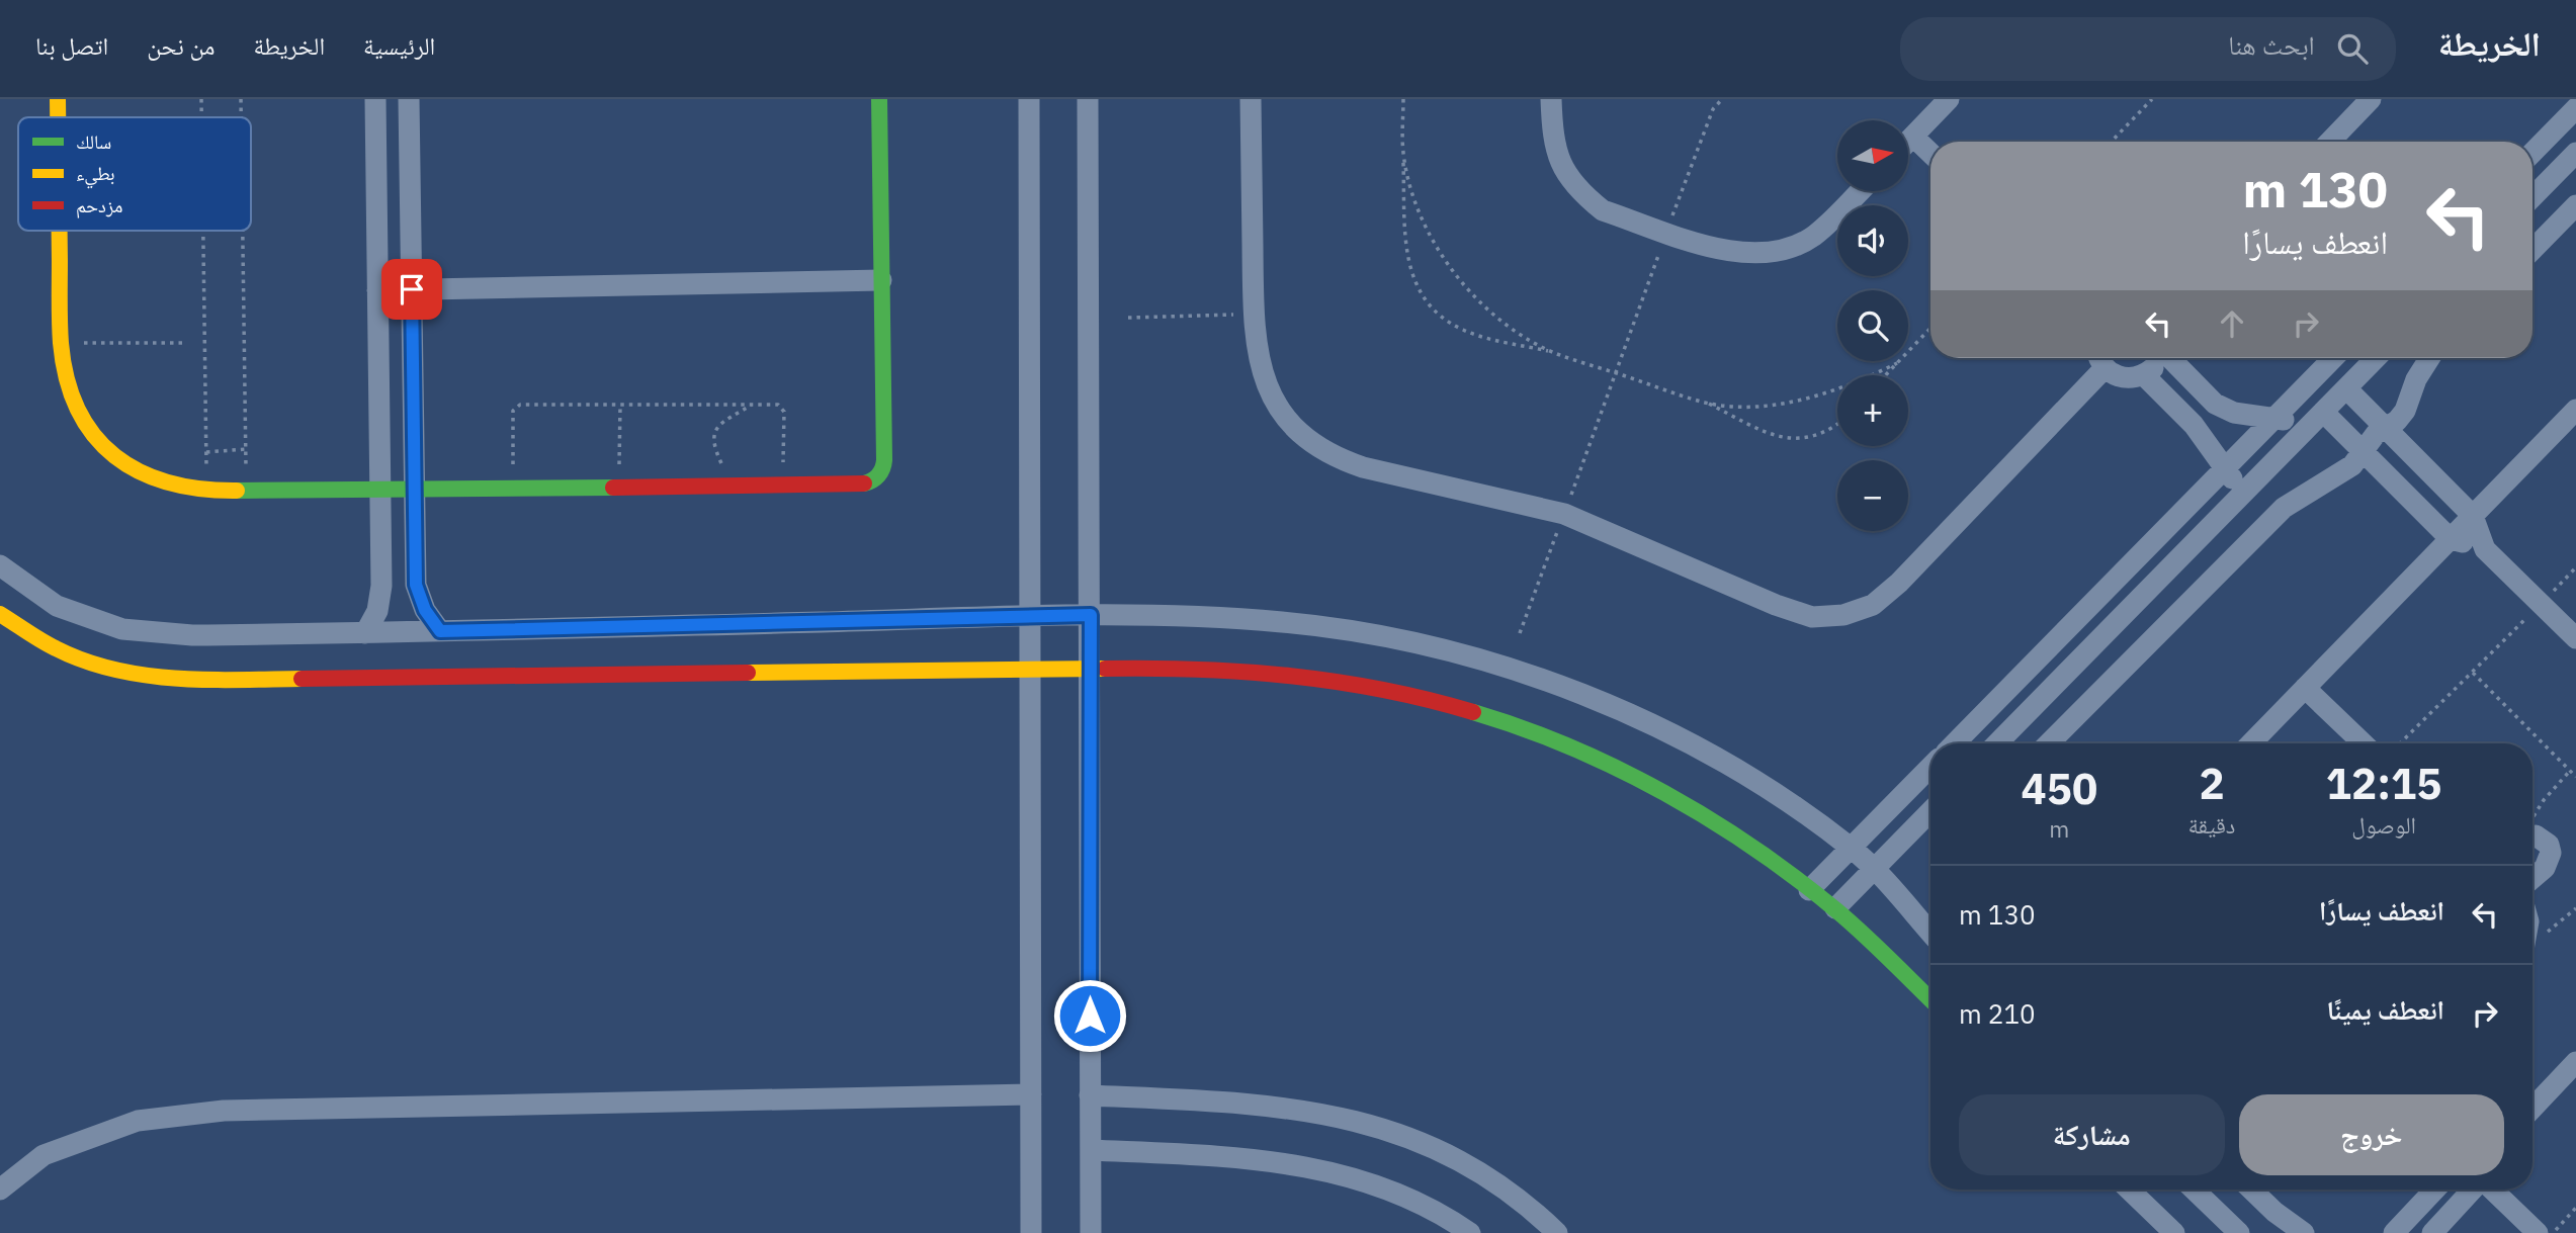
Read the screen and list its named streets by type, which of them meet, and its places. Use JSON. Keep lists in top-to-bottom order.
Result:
{
  "legend": ["سالك", "بطيء", "مزدحم"],
  "north": "right",
  "page": {
    "header": "الخريطة",
    "search": "ابحث هنا",
    "nav": [
      "الرئيسية",
      "الخريطة",
      "من نحن",
      "اتصل بنا"
    ],
    "map_buttons": ["+", "−"],
    "turn": ["130 m", "انعطف يسارًا"],
    "eta": [
      "12:15",
      "الوصول",
      "2",
      "دقيقة",
      "450",
      "m"
    ],
    "list": [
      {
        "name": "انعطف يسارًا",
        "value": "130 m"
      },
      {
        "name": "انعطف يمينًا",
        "value": "210 m"
      }
    ],
    "buttons": ["خروج", "مشاركة"]
  }
}
